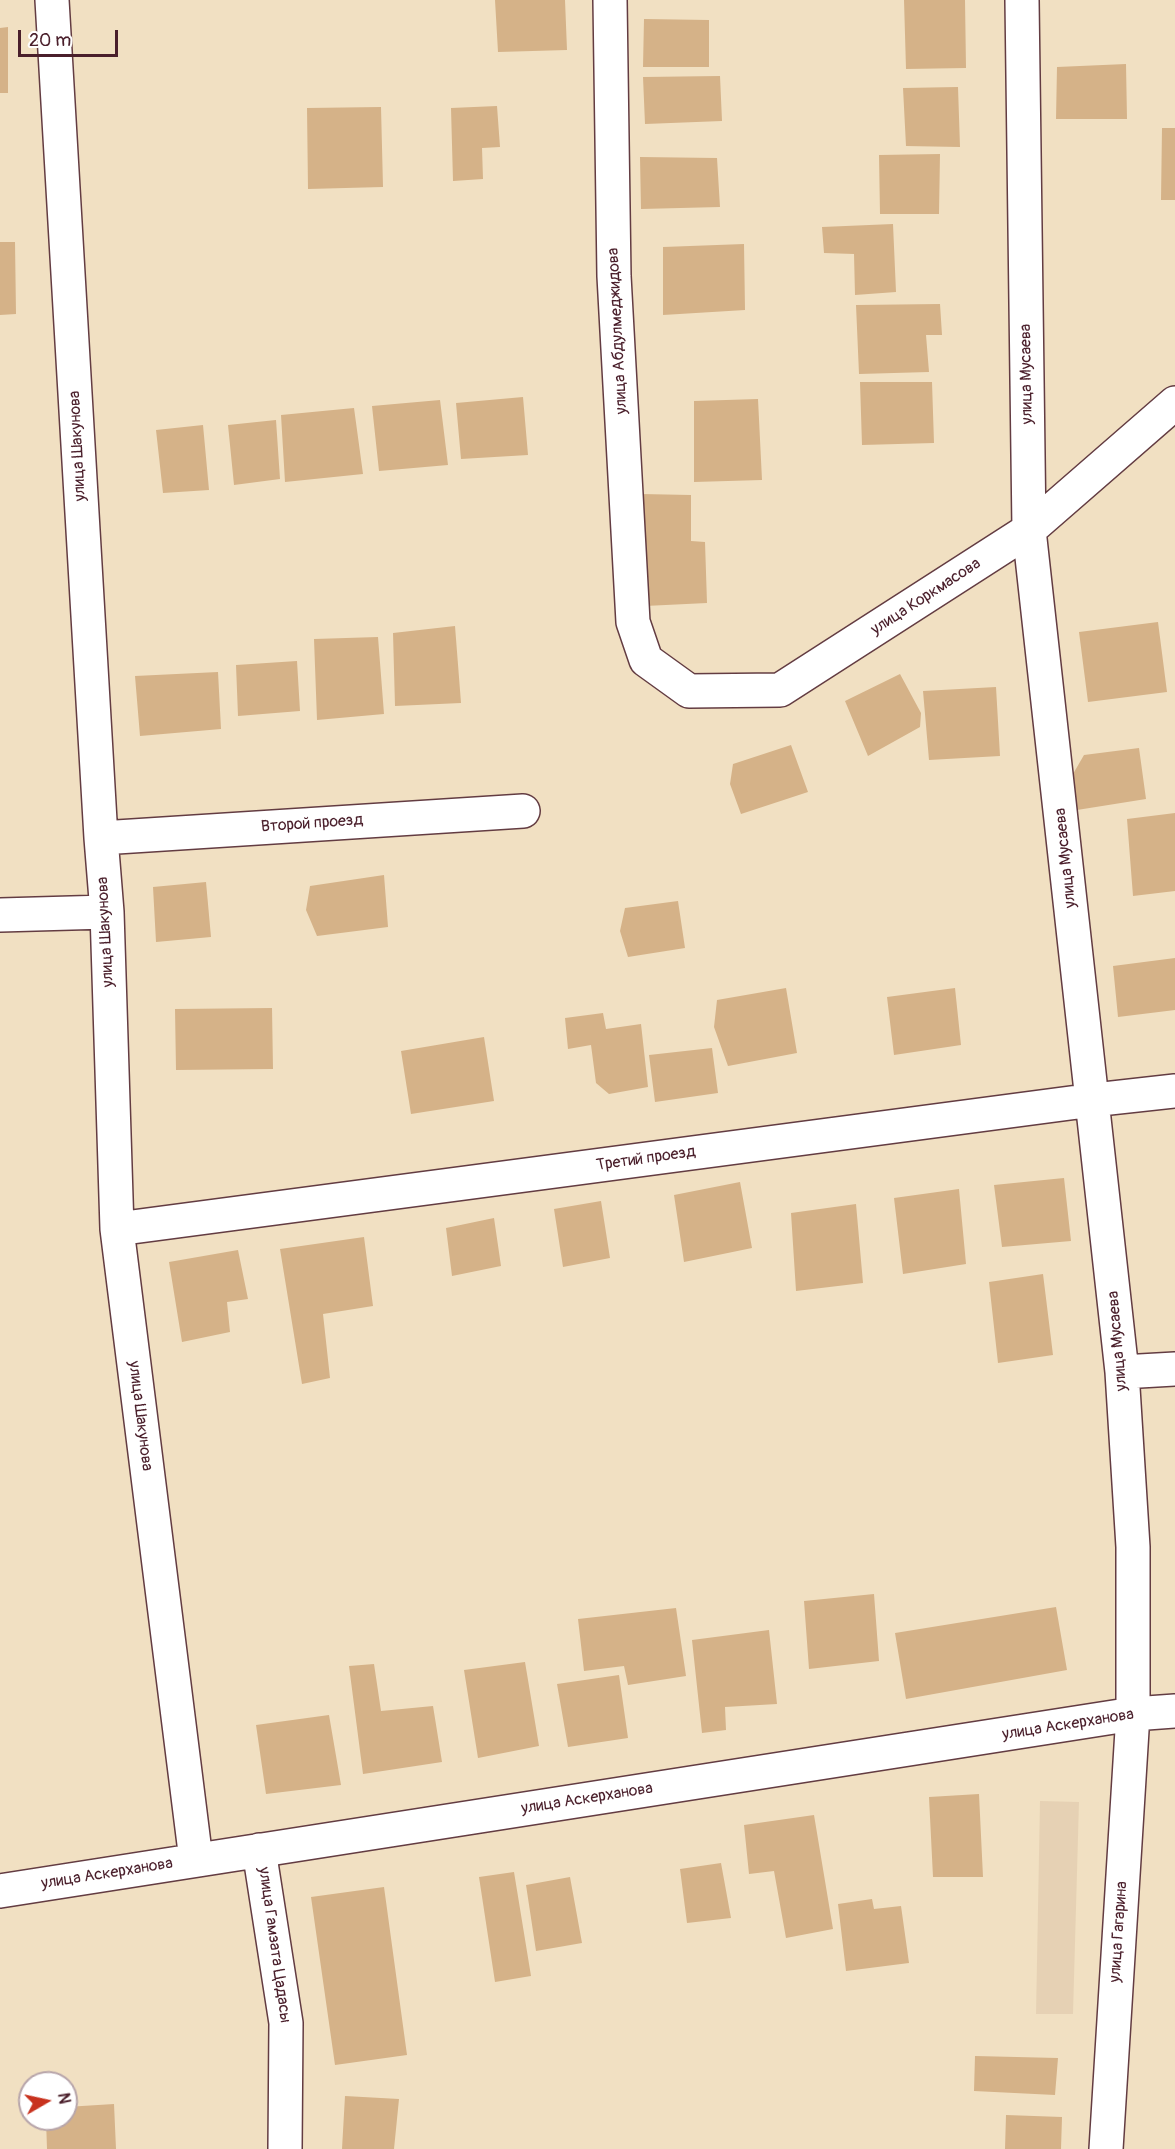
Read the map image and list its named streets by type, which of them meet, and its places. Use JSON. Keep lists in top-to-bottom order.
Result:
{
  "streets": {
    "street": [
      "улица Абдулмеджидова",
      "улица Мусаева",
      "улица Шакунова",
      "улица Коркмасова",
      "Второй проезд",
      "Третий проезд",
      "улица Аскерханова",
      "улица Гагарина",
      "улица Гамзата Цадасы"
    ]
  },
  "crossings": [
    ["улица Абдулмеджидова", "улица Коркмасова"],
    ["улица Мусаева", "улица Коркмасова"],
    ["улица Мусаева", "Третий проезд"],
    ["улица Мусаева", "улица Аскерханова"],
    ["улица Мусаева", "улица Гагарина"],
    ["улица Шакунова", "Второй проезд"],
    ["улица Шакунова", "Третий проезд"],
    ["улица Шакунова", "улица Аскерханова"],
    ["улица Аскерханова", "улица Гагарина"],
    ["улица Аскерханова", "улица Гамзата Цадасы"]
  ],
  "scale_bar": "20 m",
  "north": "right"
}
